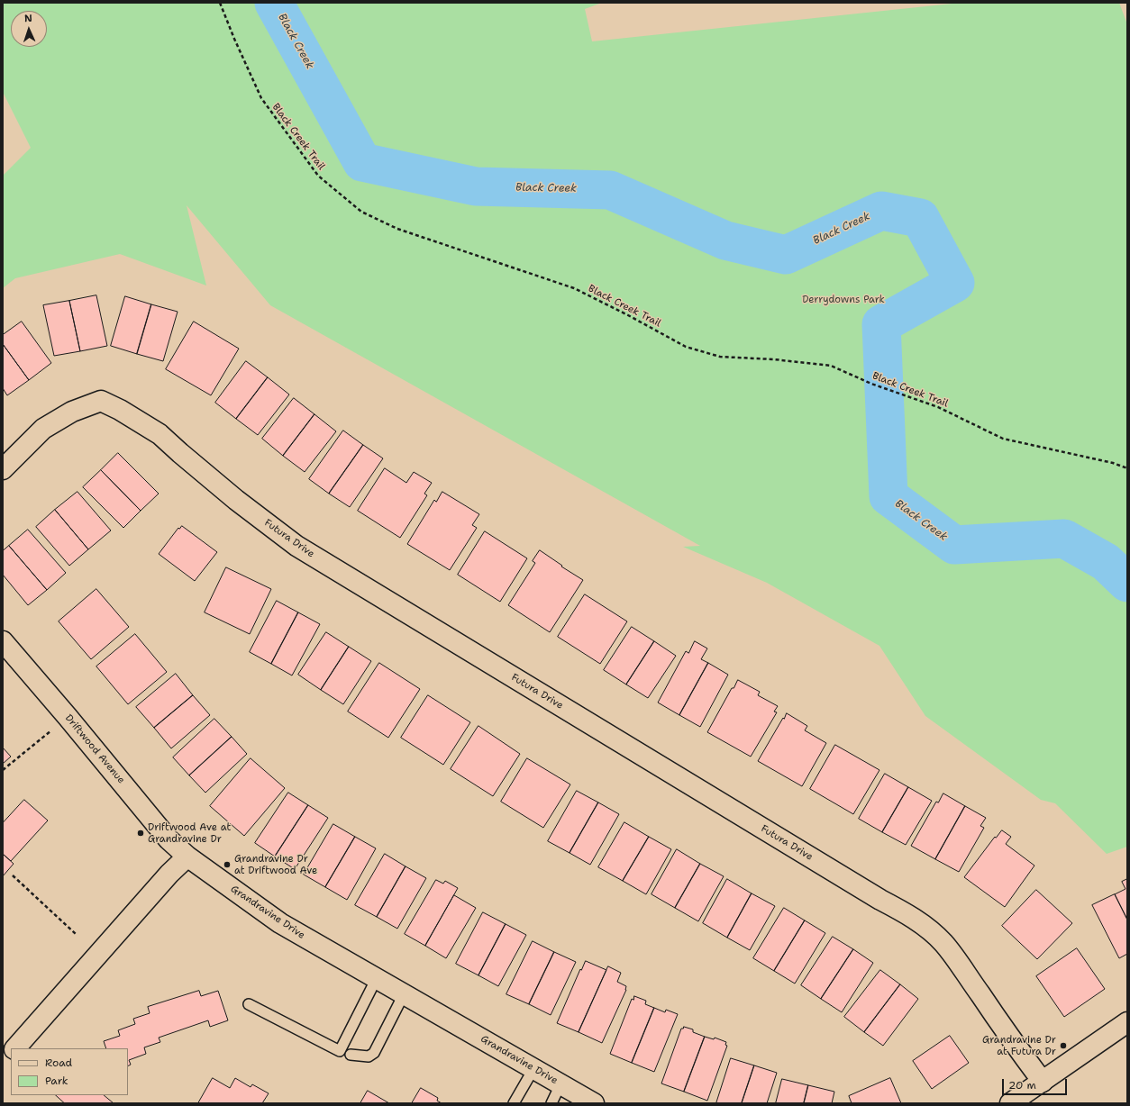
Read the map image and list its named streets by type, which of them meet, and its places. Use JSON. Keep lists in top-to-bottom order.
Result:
{
  "streets": {
    "street": ["Futura Drive", "Driftwood Avenue", "Grandravine Drive"],
    "path": ["Black Creek Trail"]
  },
  "crossings": [
    ["Driftwood Avenue", "Grandravine Drive"]
  ],
  "water": ["Black Creek"],
  "parks": ["Derrydowns Park"],
  "places": ["Driftwood Ave at Grandravine Dr", "Grandravine Dr at Driftwood Ave", "Grandravine Dr at Futura Dr"],
  "legend": ["Road", "Park"],
  "scale_bar": "20 m",
  "north": "top"
}
